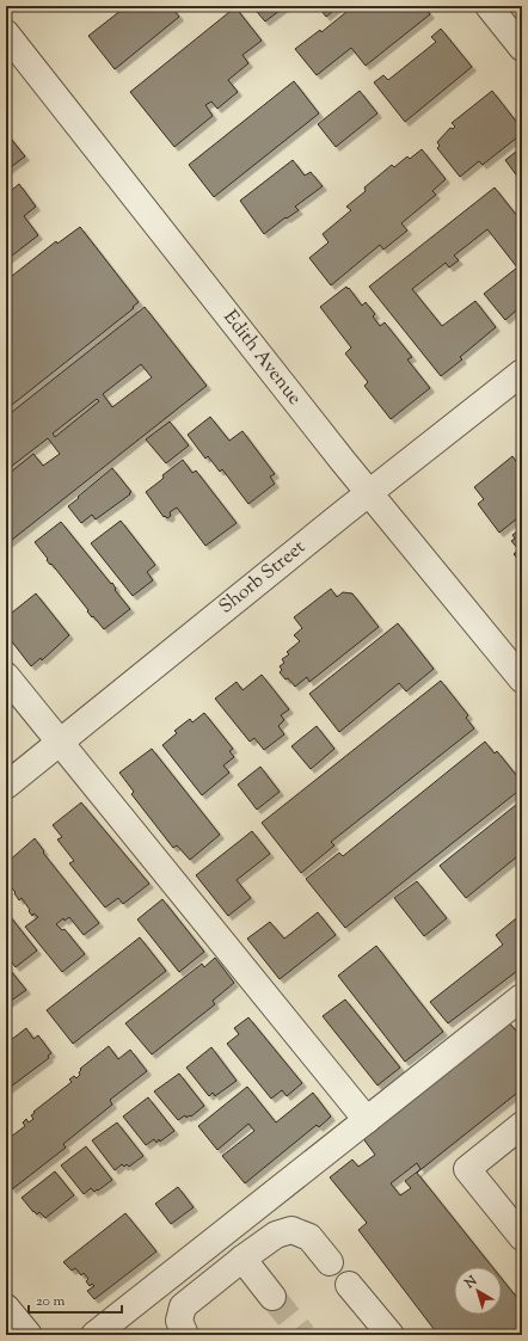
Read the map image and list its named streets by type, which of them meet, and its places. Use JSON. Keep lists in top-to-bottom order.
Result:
{
  "streets": {
    "street": ["Edith Avenue", "Shorb Street"]
  },
  "crossings": [
    ["Edith Avenue", "Shorb Street"]
  ],
  "scale_bar": "20 m",
  "north": "top left"
}
